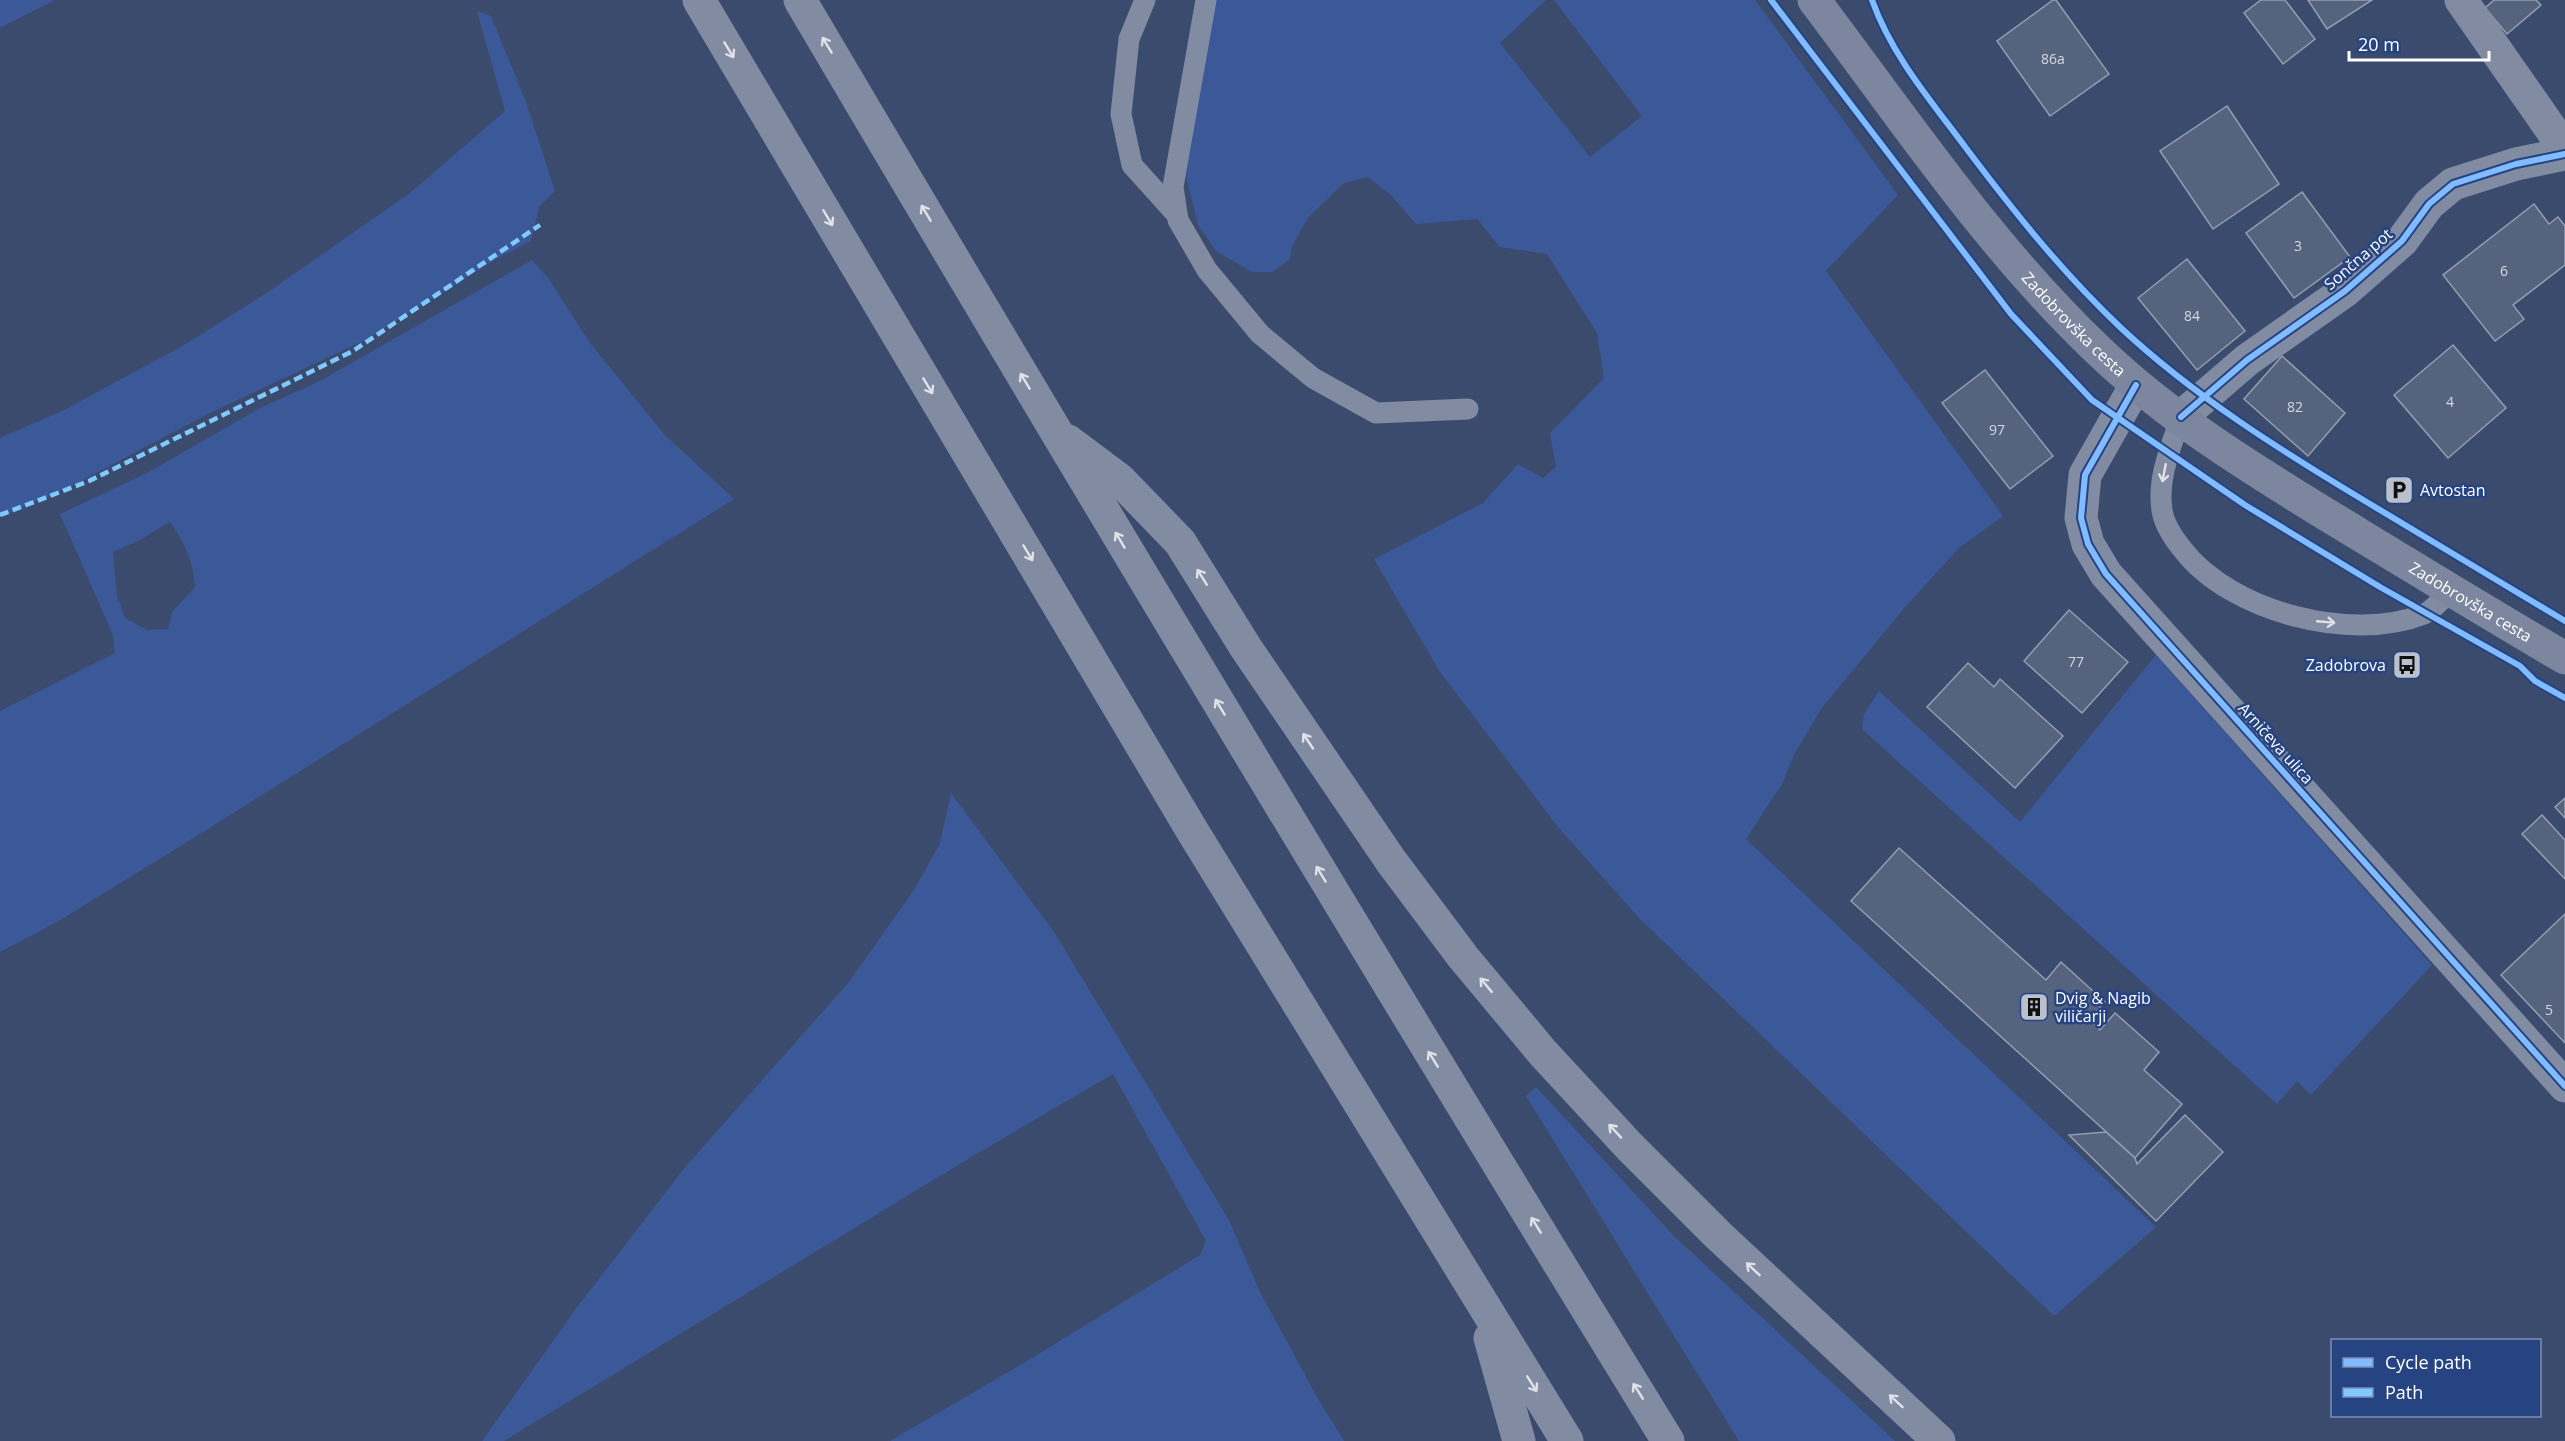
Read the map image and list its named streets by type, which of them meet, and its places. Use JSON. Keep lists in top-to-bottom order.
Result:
{
  "streets": {
    "main road": ["Sončna pot", "Zadobrovška cesta", "Arničeva ulica"]
  },
  "crossings": [
    ["Sončna pot", "Zadobrovška cesta"],
    ["Zadobrovška cesta", "Arničeva ulica"]
  ],
  "places": {
    "parking": ["Avtostan"],
    "bus stop": ["Zadobrova"],
    "building": ["Dvig & Nagib viličarji"]
  },
  "house_numbers": [
    "86a",
    "3",
    "6",
    "84",
    "4",
    "82",
    "97",
    "77",
    "5"
  ],
  "legend": ["Cycle path", "Path"],
  "scale_bar": "20 m"
}
